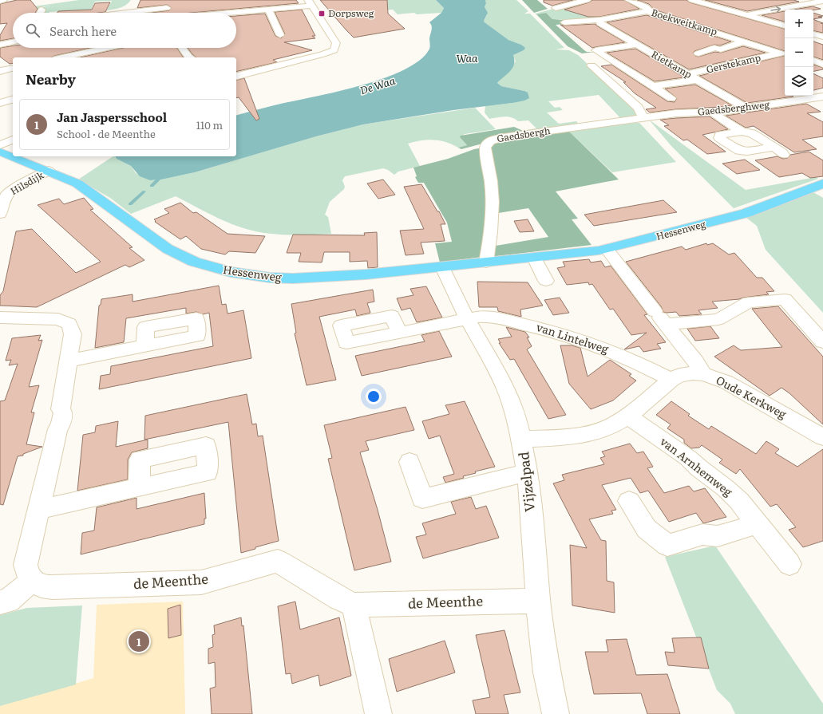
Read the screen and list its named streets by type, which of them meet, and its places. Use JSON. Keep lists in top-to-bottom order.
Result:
{
  "streets": {
    "main road": ["Hessenweg"],
    "street": [
      "Boekweitkamp",
      "Gerstekamp",
      "Rietkamp",
      "Gaedsberghweg",
      "Gaedsbergh",
      "Hilsdijk",
      "van Lintelweg",
      "Oude Kerkweg",
      "van Arnhemweg",
      "Vijzelpad",
      "de Meenthe"
    ]
  },
  "crossings": [
    ["Boekweitkamp", "Gerstekamp"],
    ["Gerstekamp", "Rietkamp"],
    ["Rietkamp", "Gaedsberghweg"],
    ["Gaedsberghweg", "Gaedsbergh"],
    ["Gaedsbergh", "Hessenweg"],
    ["Hilsdijk", "Hessenweg"],
    ["Hessenweg", "Vijzelpad"],
    ["van Lintelweg", "Oude Kerkweg"],
    ["van Lintelweg", "Vijzelpad"],
    ["Oude Kerkweg", "van Arnhemweg"],
    ["Oude Kerkweg", "Vijzelpad"],
    ["Vijzelpad", "de Meenthe"]
  ],
  "water": ["Waa", "De Waa"],
  "places": {
    "transit": ["Dorpsweg"]
  },
  "page": {
    "map_buttons": ["+", "−"],
    "search": "Search here",
    "heading": "Nearby",
    "list": [
      {
        "mark": "1",
        "name": "Jan Jaspersschool",
        "note": "School · de Meenthe",
        "value": "110 m"
      }
    ],
    "pins": "1"
  }
}
